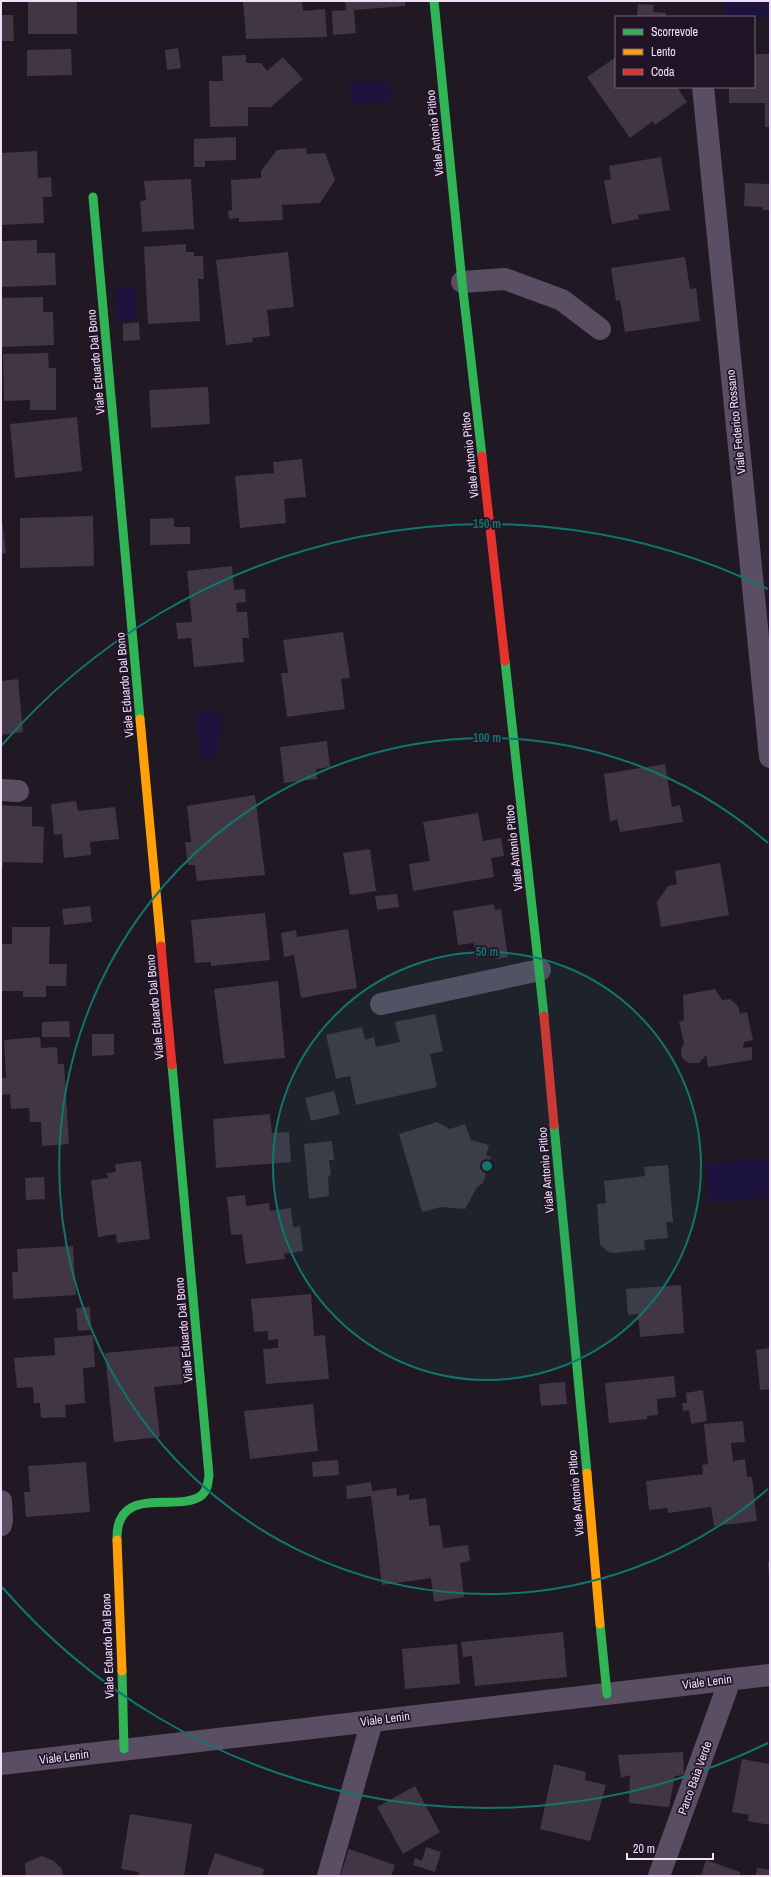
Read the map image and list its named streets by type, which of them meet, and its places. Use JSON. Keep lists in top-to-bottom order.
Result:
{
  "streets": {
    "street": [
      "Viale Antonio Pitloo",
      "Viale Eduardo Dal Bono",
      "Viale Federico Rossano",
      "Viale Lenin",
      "Parco Baia Verde"
    ]
  },
  "crossings": [
    ["Viale Antonio Pitloo", "Viale Lenin"],
    ["Viale Eduardo Dal Bono", "Viale Lenin"],
    ["Viale Lenin", "Parco Baia Verde"]
  ],
  "legend": ["Scorrevole", "Lento", "Coda"],
  "scale_bar": "20 m",
  "rings": ["150 m", "100 m", "50 m"]
}
